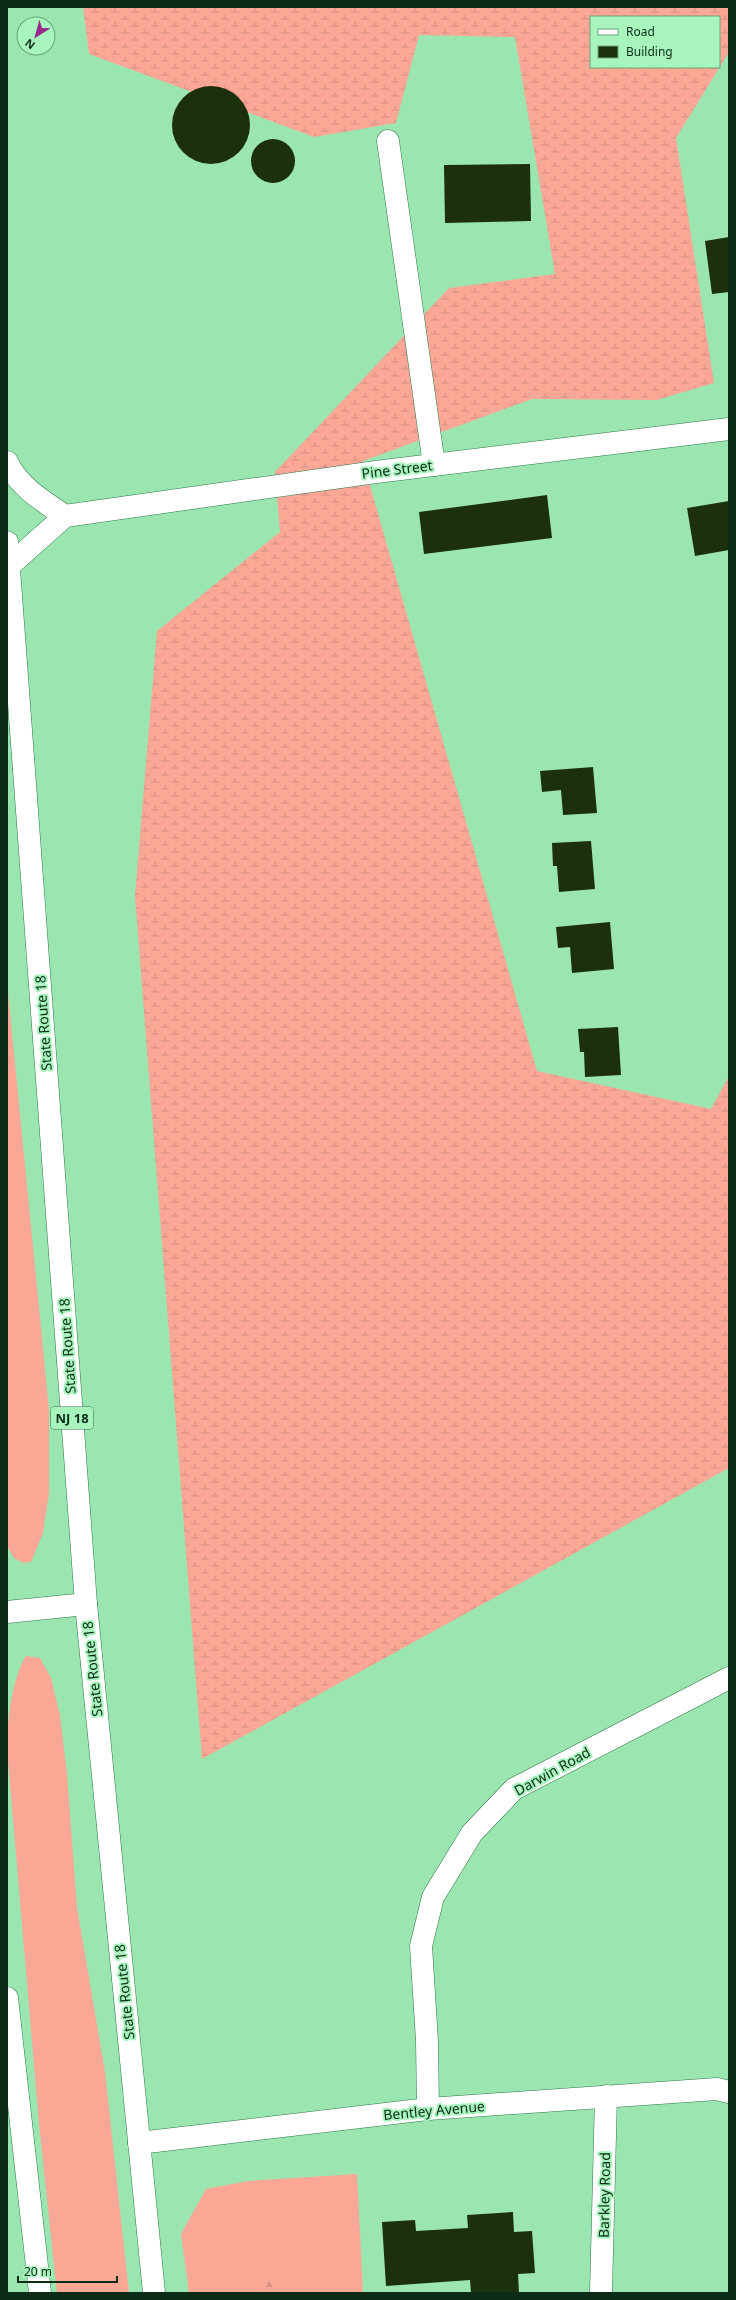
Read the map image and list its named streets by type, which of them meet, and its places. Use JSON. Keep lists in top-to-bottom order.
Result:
{
  "streets": {
    "main road": [
      "Pine Street",
      "State Route 18",
      "NJ 18",
      "Darwin Road",
      "Bentley Avenue",
      "Barkley Road"
    ]
  },
  "crossings": [
    ["State Route 18", "Bentley Avenue"],
    ["Darwin Road", "Bentley Avenue"],
    ["Bentley Avenue", "Barkley Road"]
  ],
  "legend": ["Road", "Building"],
  "scale_bar": "20 m",
  "north": "bottom left"
}
